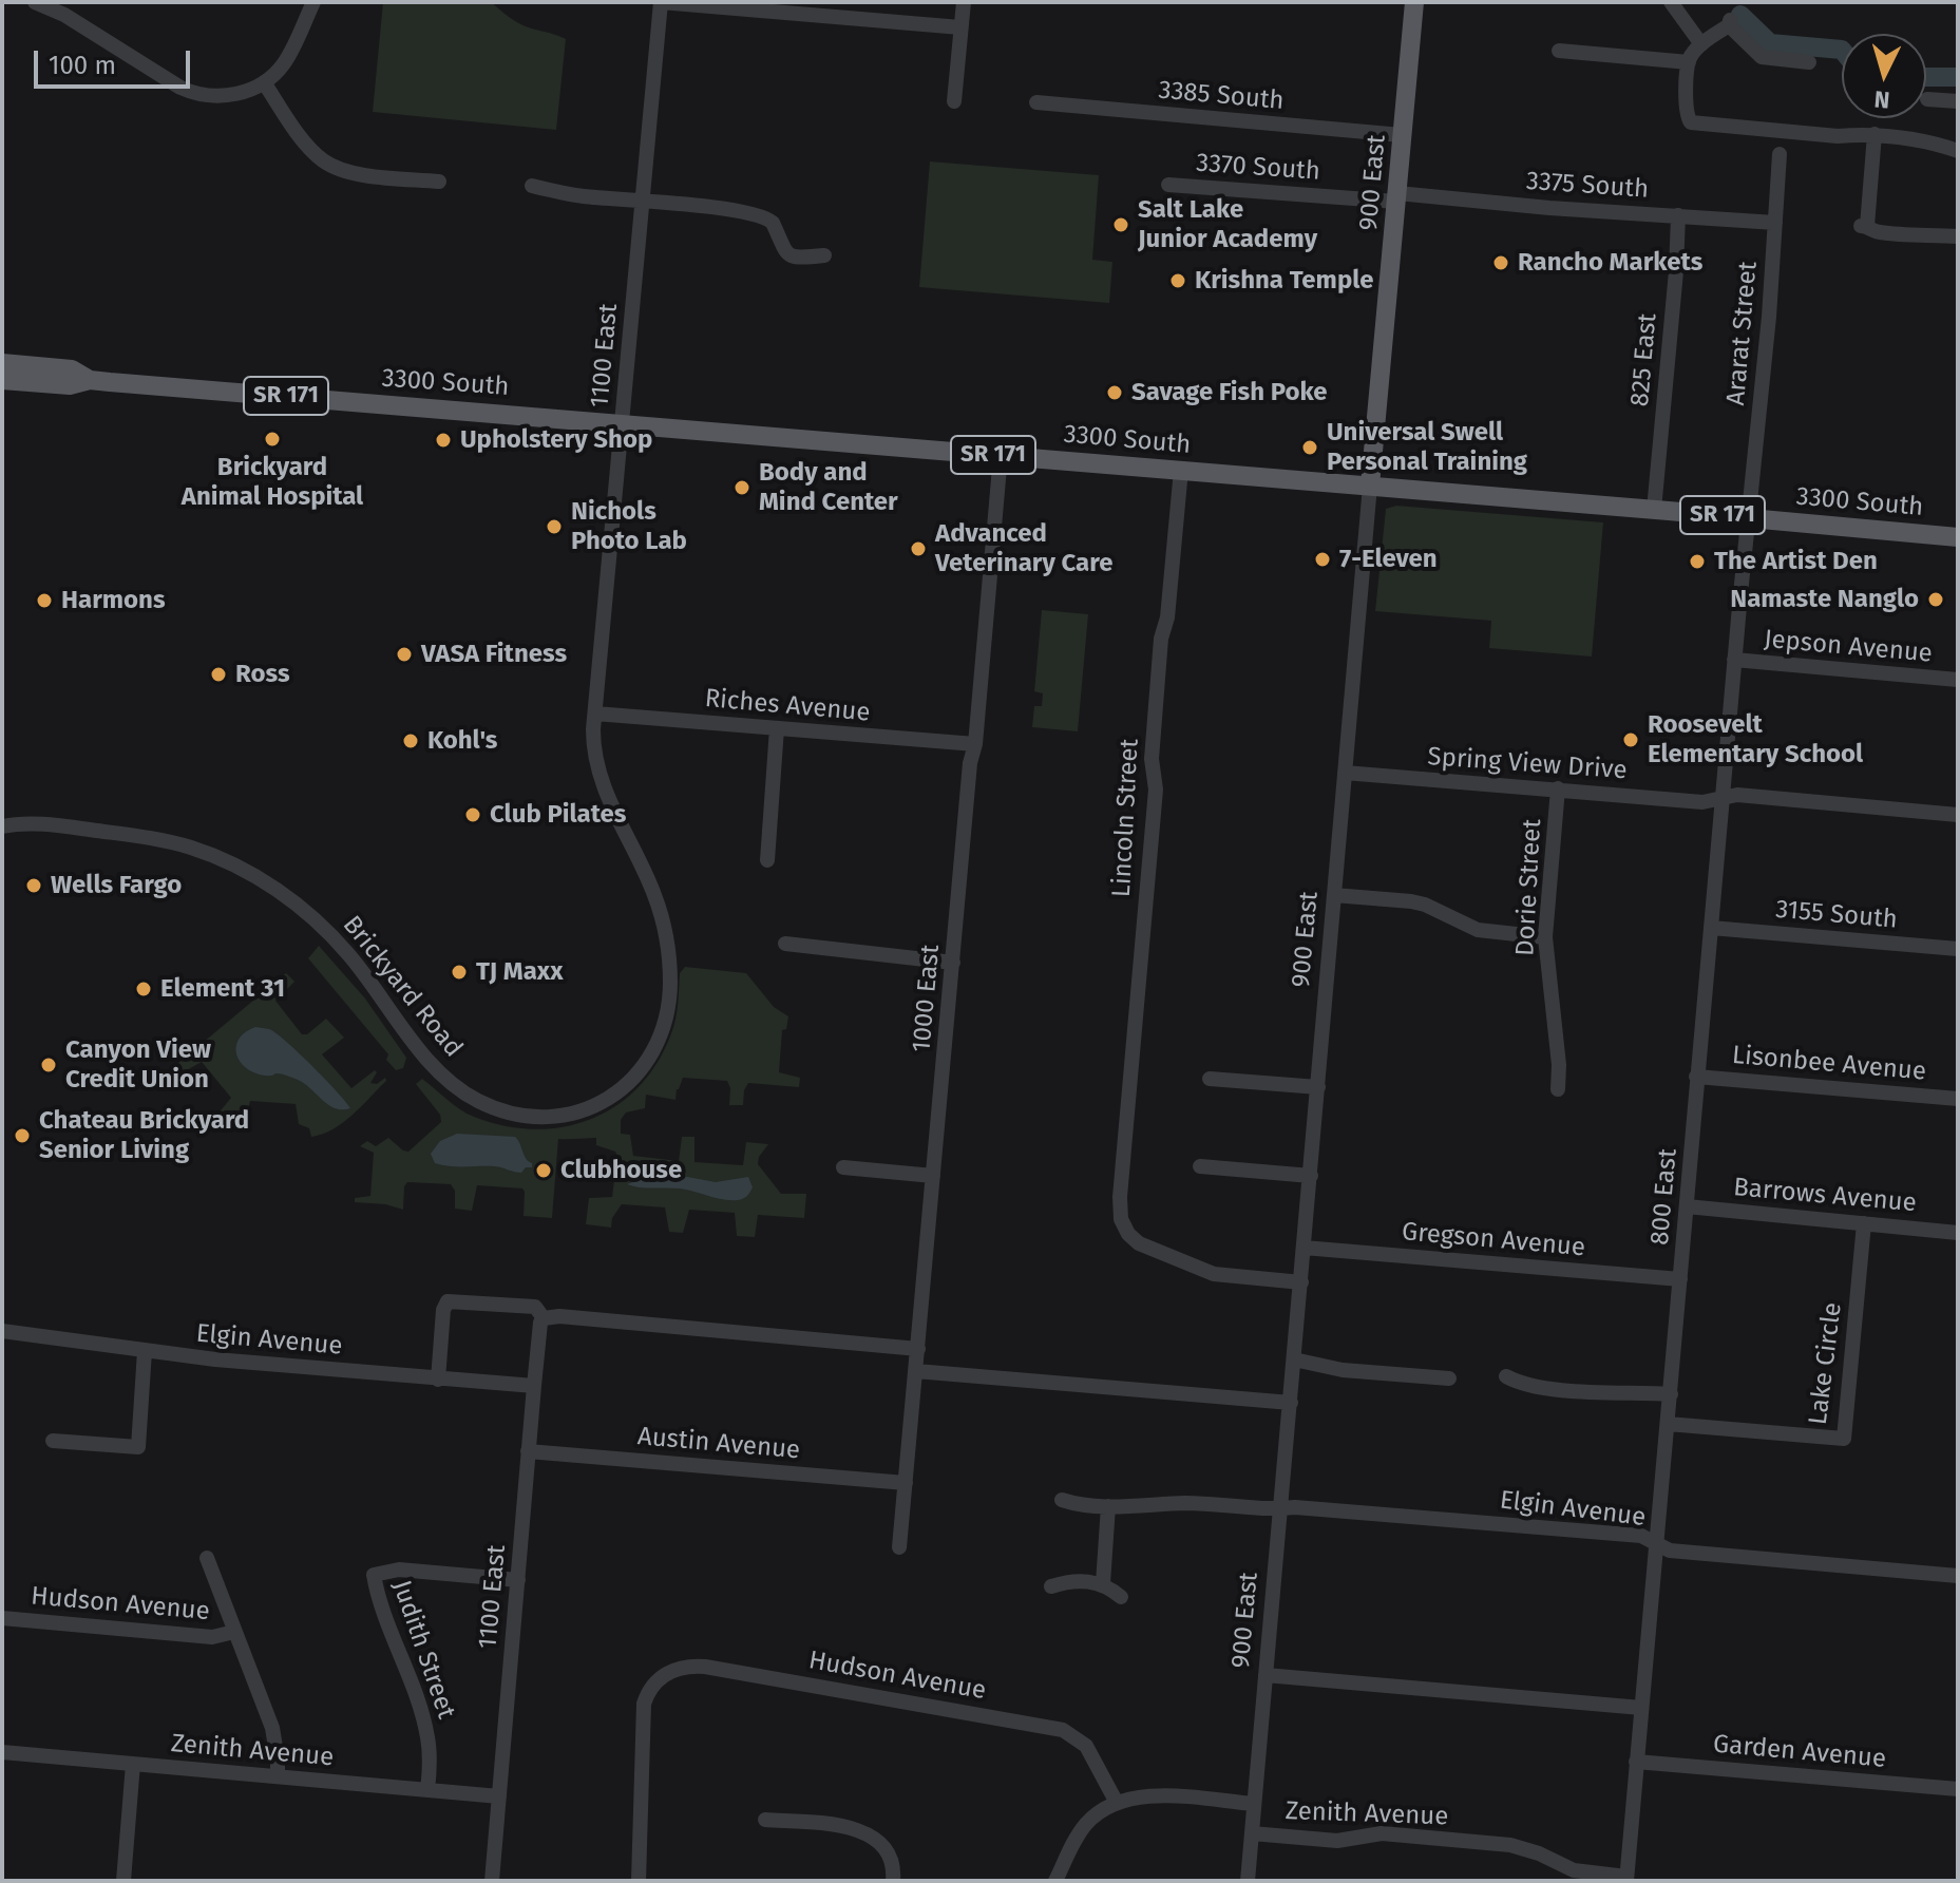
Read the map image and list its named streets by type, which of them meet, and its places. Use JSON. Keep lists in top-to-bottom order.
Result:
{
  "streets": {
    "main road": ["900 East", "3300 South", "SR 171"],
    "street": [
      "3385 South",
      "3370 South",
      "3375 South",
      "Ararat Street",
      "1100 East",
      "825 East",
      "Jepson Avenue",
      "Riches Avenue",
      "Spring View Drive",
      "Lincoln Street",
      "Dorie Street",
      "3155 South",
      "Brickyard Road",
      "1000 East",
      "Lisonbee Avenue",
      "Barrows Avenue",
      "800 East",
      "Gregson Avenue",
      "Elgin Avenue",
      "Lake Circle",
      "Austin Avenue",
      "Hudson Avenue",
      "Judith Street",
      "Zenith Avenue",
      "Garden Avenue"
    ]
  },
  "crossings": [
    ["3385 South", "900 East"],
    ["3370 South", "900 East"],
    ["3370 South", "3375 South"],
    ["900 East", "3375 South"],
    ["900 East", "3300 South"],
    ["900 East", "Spring View Drive"],
    ["900 East", "Lincoln Street"],
    ["900 East", "Gregson Avenue"],
    ["900 East", "Elgin Avenue"],
    ["900 East", "Zenith Avenue"],
    ["3375 South", "Ararat Street"],
    ["3375 South", "825 East"],
    ["Ararat Street", "3300 South"],
    ["Ararat Street", "800 East"],
    ["1100 East", "3300 South"],
    ["1100 East", "Riches Avenue"],
    ["1100 East", "Brickyard Road"],
    ["1100 East", "Elgin Avenue"],
    ["1100 East", "Austin Avenue"],
    ["1100 East", "Judith Street"],
    ["1100 East", "Zenith Avenue"],
    ["825 East", "3300 South"],
    ["3300 South", "Lincoln Street"],
    ["3300 South", "1000 East"],
    ["3300 South", "800 East"],
    ["Jepson Avenue", "800 East"],
    ["Riches Avenue", "Brickyard Road"],
    ["Riches Avenue", "1000 East"],
    ["Spring View Drive", "Dorie Street"],
    ["Spring View Drive", "800 East"],
    ["3155 South", "800 East"],
    ["1000 East", "Austin Avenue"],
    ["Lisonbee Avenue", "800 East"],
    ["Barrows Avenue", "800 East"],
    ["Barrows Avenue", "Lake Circle"],
    ["800 East", "Gregson Avenue"],
    ["800 East", "Elgin Avenue"],
    ["800 East", "Lake Circle"],
    ["800 East", "Zenith Avenue"],
    ["800 East", "Garden Avenue"],
    ["Judith Street", "Zenith Avenue"]
  ],
  "places": [
    "Salt Lake Junior Academy",
    "Rancho Markets",
    "Krishna Temple",
    "Savage Fish Poke",
    "Brickyard Animal Hospital",
    "Upholstery Shop",
    "Universal Swell Personal Training",
    "Body and Mind Center",
    "Nichols Photo Lab",
    "Advanced Veterinary Care",
    "7-Eleven",
    "The Artist Den",
    "Namaste Nanglo",
    "Harmons",
    "VASA Fitness",
    "Ross",
    "Roosevelt Elementary School",
    "Kohl's",
    "Club Pilates",
    "Wells Fargo",
    "TJ Maxx",
    "Element 31",
    "Canyon View Credit Union",
    "Chateau Brickyard Senior Living",
    "Clubhouse"
  ],
  "scale_bar": "100 m",
  "north": "bottom"
}
